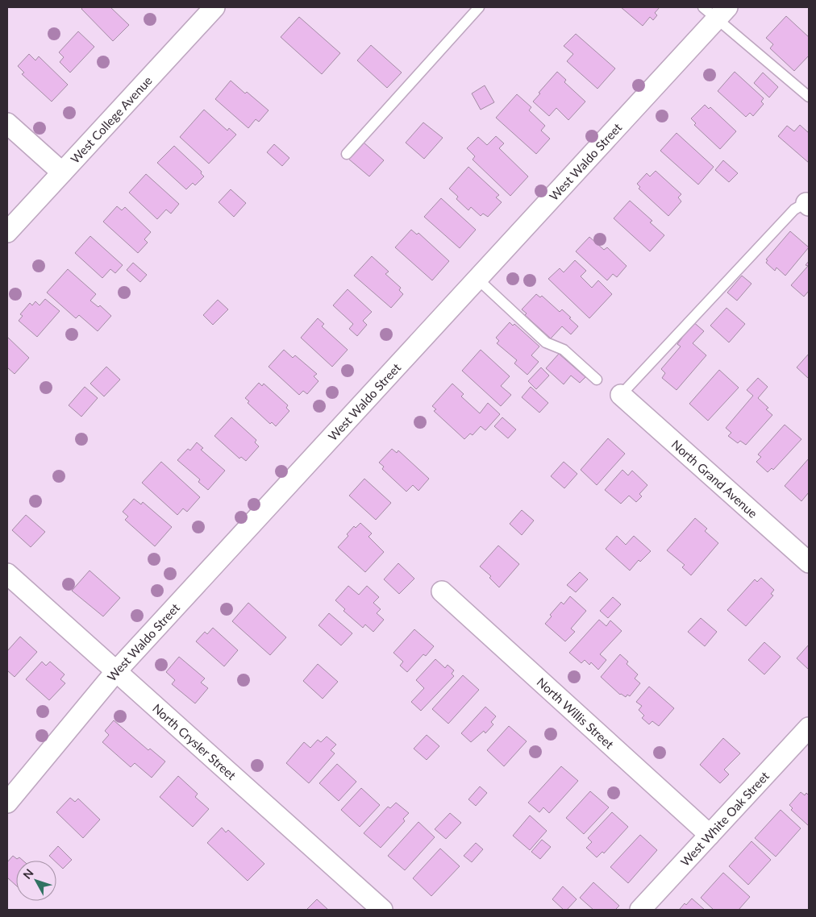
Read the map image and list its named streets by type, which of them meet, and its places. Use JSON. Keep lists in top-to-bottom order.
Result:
{
  "streets": {
    "street": [
      "West College Avenue",
      "West Waldo Street",
      "North Grand Avenue",
      "North Willis Street",
      "North Crysler Street",
      "West White Oak Street"
    ]
  },
  "crossings": [
    ["West Waldo Street", "North Crysler Street"],
    ["North Willis Street", "West White Oak Street"]
  ],
  "north": "top left"
}
